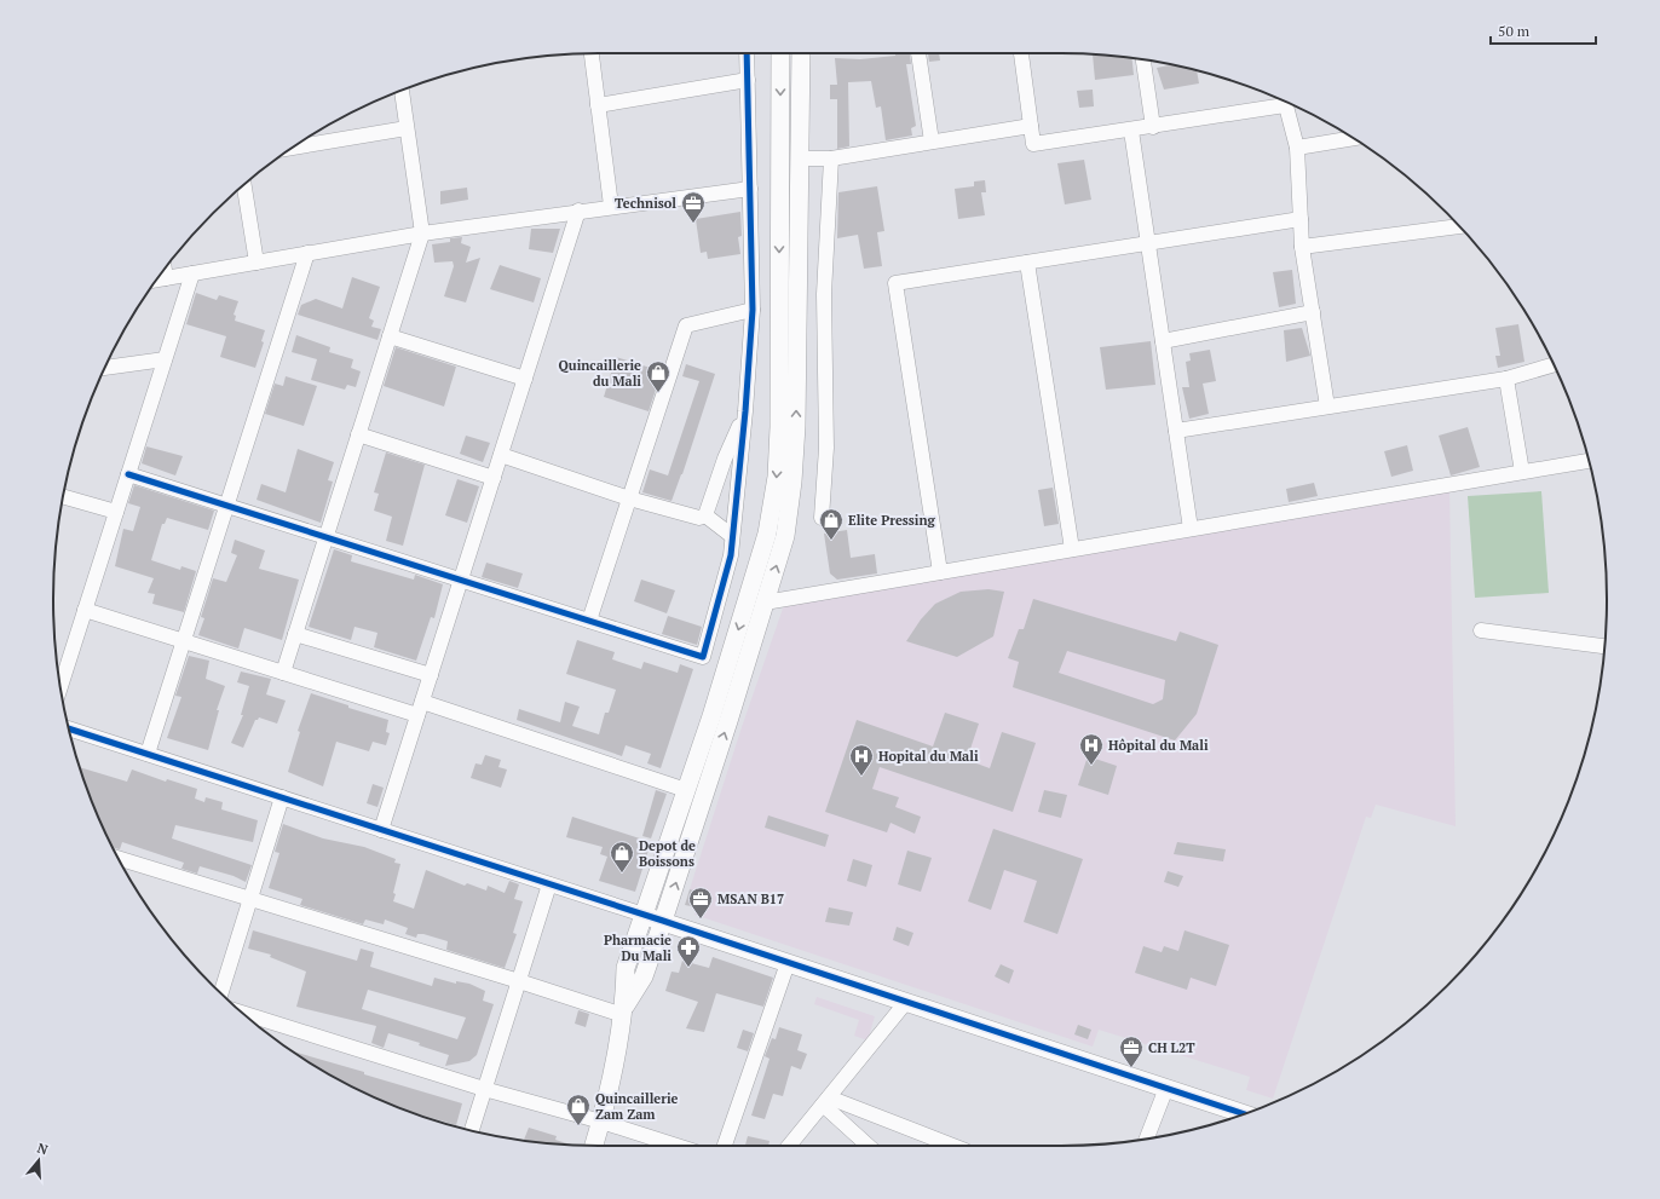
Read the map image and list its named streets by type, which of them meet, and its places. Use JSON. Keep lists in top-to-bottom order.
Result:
{
  "places": {
    "office": ["Technisol", "MSAN B17", "CH L2T"],
    "shop": [
      "Quincaillerie du Mali",
      "Elite Pressing",
      "Depot de Boissons",
      "Quincaillerie Zam Zam"
    ],
    "hospital": ["Hôpital du Mali", "Hopital du Mali"],
    "pharmacy": ["Pharmacie Du Mali"]
  },
  "scale_bar": "50 m",
  "north": "top"
}
